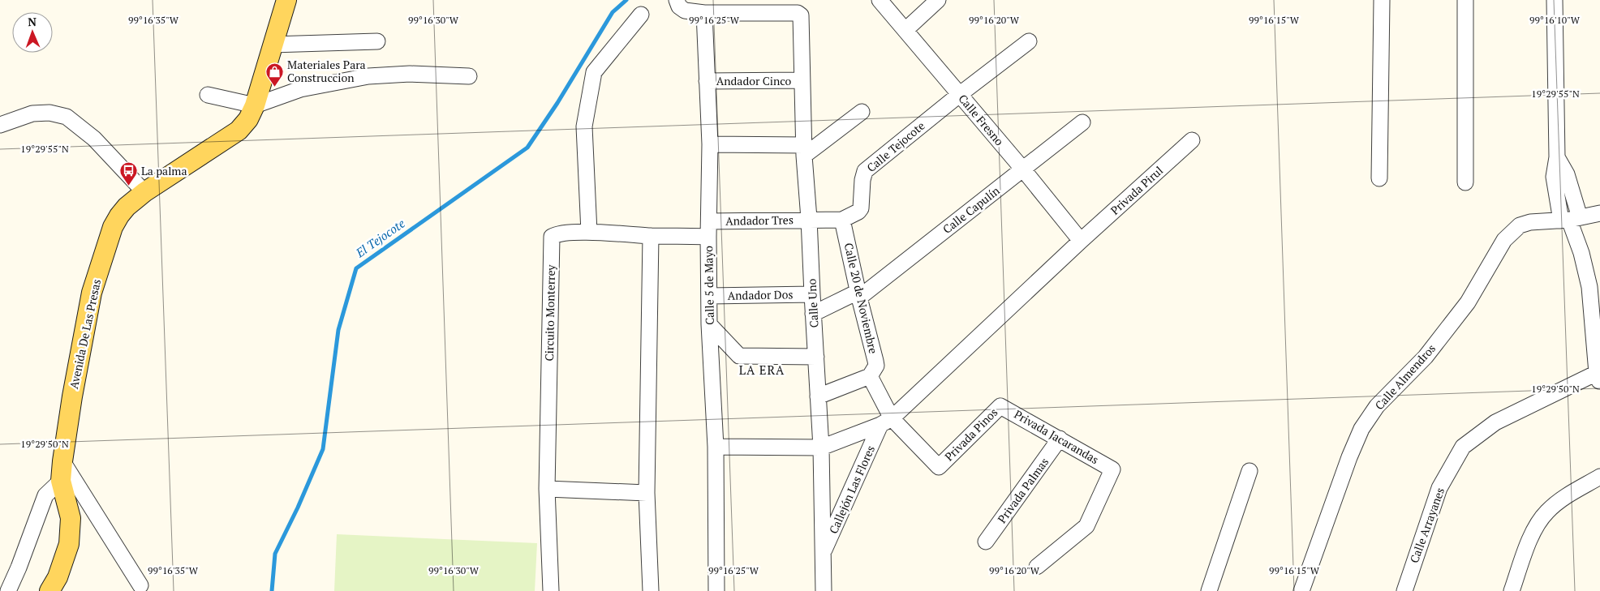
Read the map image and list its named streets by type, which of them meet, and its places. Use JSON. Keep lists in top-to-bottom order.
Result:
{
  "streets": {
    "main road": ["Avenida De Las Presas"],
    "street": [
      "Andador Cinco",
      "Calle Fresno",
      "Calle Tejocote",
      "Privada Pirul",
      "Calle Capulín",
      "Andador Tres",
      "Calle 5 de Mayo",
      "Andador Dos",
      "Calle 20 de Noviembre",
      "Calle Uno",
      "Circuito Monterrey",
      "Calle Almendros",
      "Privada Pinos",
      "Privada Jacarandas",
      "Callejón Las Flores",
      "Privada Palmas",
      "Calle Arrayanes"
    ]
  },
  "crossings": [
    ["Andador Cinco", "Calle 5 de Mayo"],
    ["Andador Cinco", "Calle Uno"],
    ["Calle Fresno", "Calle Tejocote"],
    ["Calle Fresno", "Privada Pirul"],
    ["Calle Fresno", "Calle Capulín"],
    ["Calle Tejocote", "Calle 20 de Noviembre"],
    ["Calle Capulín", "Calle 20 de Noviembre"],
    ["Calle Capulín", "Calle Uno"],
    ["Andador Tres", "Calle 5 de Mayo"],
    ["Andador Tres", "Calle Uno"],
    ["Calle 5 de Mayo", "Andador Dos"],
    ["Calle 5 de Mayo", "Calle Uno"],
    ["Calle 5 de Mayo", "Circuito Monterrey"],
    ["Andador Dos", "Calle Uno"],
    ["Calle Uno", "Callejón Las Flores"],
    ["Privada Pinos", "Privada Jacarandas"],
    ["Privada Pinos", "Callejón Las Flores"],
    ["Privada Jacarandas", "Privada Palmas"]
  ],
  "districts": ["LA ERA"],
  "water": ["El Tejocote"],
  "places": {
    "shop": ["Materiales Para Construccion"],
    "bus stop": ["La palma"]
  },
  "north": "top",
  "coordinates": [
    "99°16'35\"W",
    "99°16'30\"W",
    "99°16'25\"W",
    "99°16'20\"W",
    "99°16'15\"W",
    "99°16'10\"W",
    "19°29'55\"N",
    "19°29'50\"N"
  ]
}
